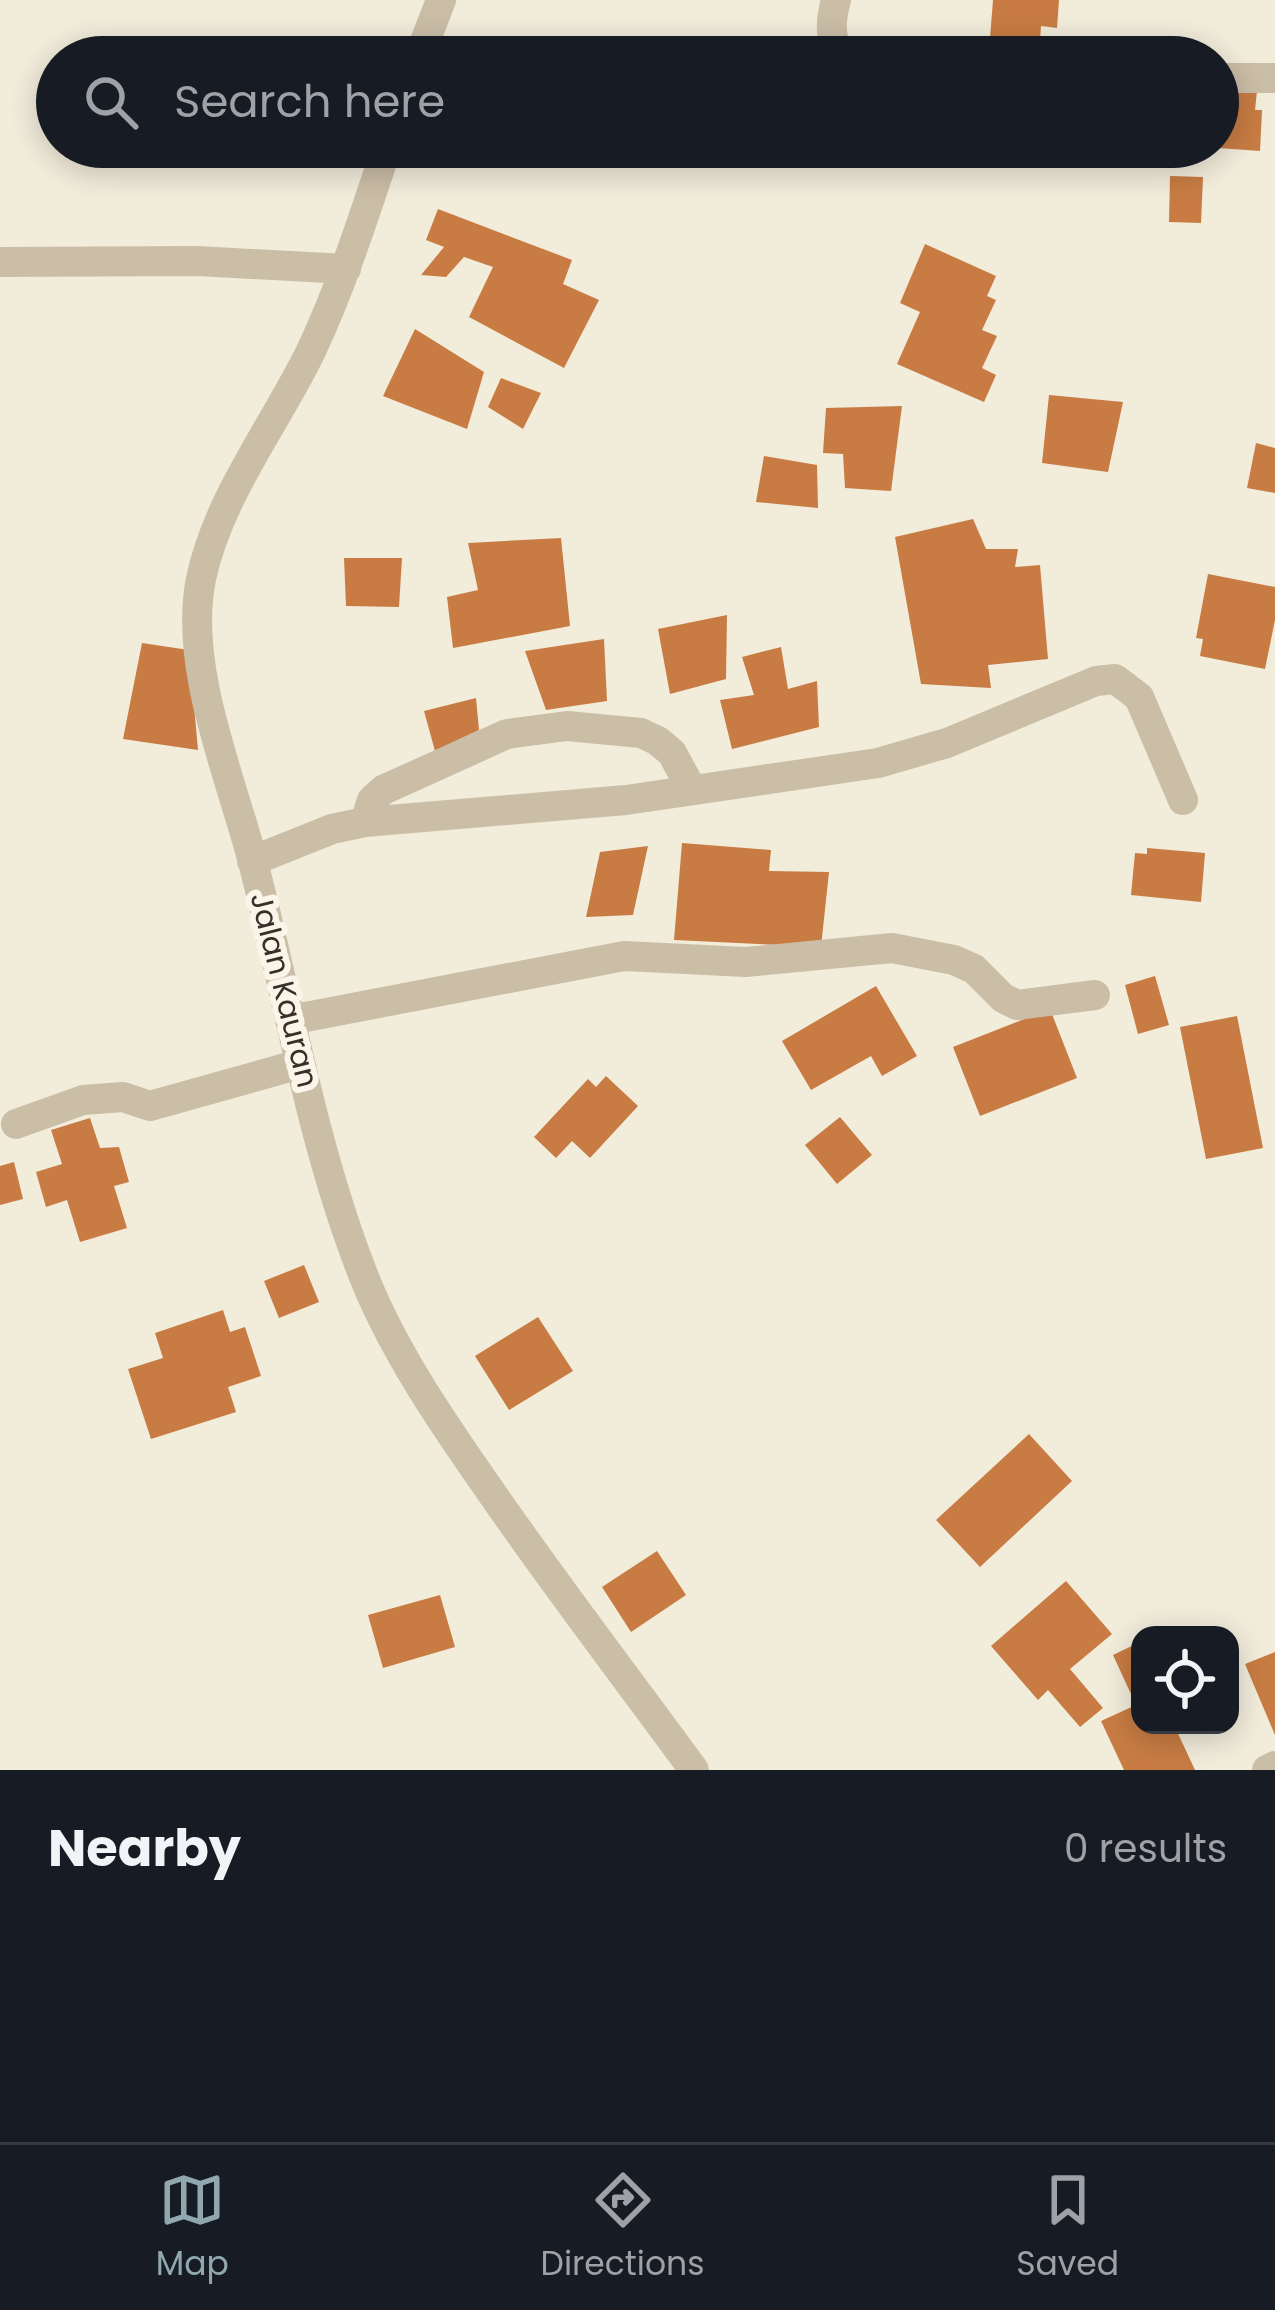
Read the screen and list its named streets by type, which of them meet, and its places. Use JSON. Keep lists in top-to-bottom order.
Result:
{
  "streets": {
    "street": ["Jalan Kauran"]
  },
  "page": {
    "search": "Search here",
    "heading": ["Nearby", "0 results"],
    "nav": ["Map", "Directions", "Saved"]
  }
}
